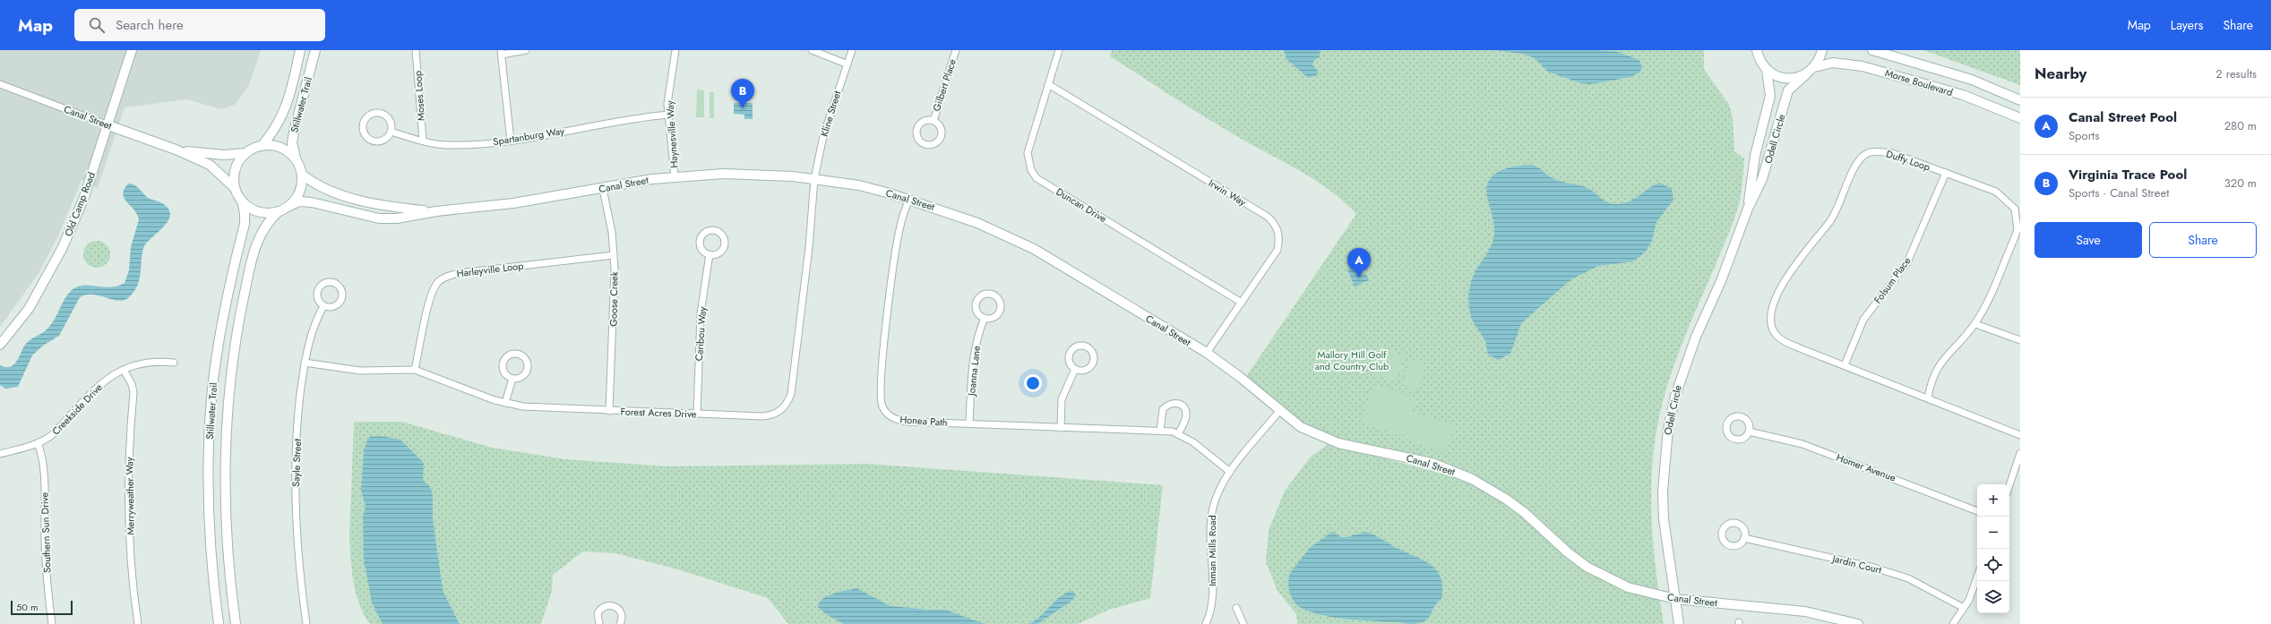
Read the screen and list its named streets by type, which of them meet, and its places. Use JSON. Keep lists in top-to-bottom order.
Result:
{
  "streets": {
    "street": [
      "Morse Boulevard",
      "Gilbert Place",
      "Moses Loop",
      "Stillwater Trail",
      "Kline Street",
      "Canal Street",
      "Haynesville Way",
      "Spartanburg Way",
      "Odell Circle",
      "Duffy Loop",
      "Irwin Way",
      "Old Camp Road",
      "Duncan Drive",
      "Harleyville Loop",
      "Folsum Place",
      "Goose Creek",
      "Caribou Way",
      "Joanna Lane",
      "Creekside Drive",
      "Forest Acres Drive",
      "Honea Path",
      "Sayle Street",
      "Homer Avenue",
      "Merryweather Way",
      "Southern Sun Drive",
      "Inman Mills Road",
      "Jardin Court"
    ]
  },
  "crossings": [
    ["Morse Boulevard", "Odell Circle"],
    ["Moses Loop", "Spartanburg Way"],
    ["Stillwater Trail", "Canal Street"],
    ["Kline Street", "Canal Street"],
    ["Kline Street", "Forest Acres Drive"],
    ["Canal Street", "Haynesville Way"],
    ["Canal Street", "Odell Circle"],
    ["Canal Street", "Irwin Way"],
    ["Canal Street", "Old Camp Road"],
    ["Canal Street", "Goose Creek"],
    ["Canal Street", "Forest Acres Drive"],
    ["Canal Street", "Honea Path"],
    ["Canal Street", "Inman Mills Road"],
    ["Haynesville Way", "Spartanburg Way"],
    ["Duffy Loop", "Folsum Place"],
    ["Irwin Way", "Duncan Drive"],
    ["Harleyville Loop", "Goose Creek"],
    ["Harleyville Loop", "Forest Acres Drive"],
    ["Goose Creek", "Forest Acres Drive"],
    ["Caribou Way", "Forest Acres Drive"],
    ["Joanna Lane", "Honea Path"],
    ["Creekside Drive", "Merryweather Way"],
    ["Creekside Drive", "Southern Sun Drive"],
    ["Forest Acres Drive", "Sayle Street"],
    ["Honea Path", "Inman Mills Road"]
  ],
  "parks": ["Mallory Hill Golf and Country Club"],
  "scale_bar": "50 m",
  "page": {
    "header": "Map",
    "search": "Search here",
    "nav": ["Map", "Layers", "Share"],
    "heading": ["Nearby", "2 results"],
    "pins": ["B", "A"],
    "list": [
      {
        "mark": "A",
        "name": "Canal Street Pool",
        "note": "Sports",
        "value": "280 m"
      },
      {
        "mark": "B",
        "name": "Virginia Trace Pool",
        "note": "Sports · Canal Street",
        "value": "320 m"
      }
    ],
    "buttons": ["Save", "Share"],
    "map_buttons": ["+", "−"],
    "scale": "50 m"
  }
}
